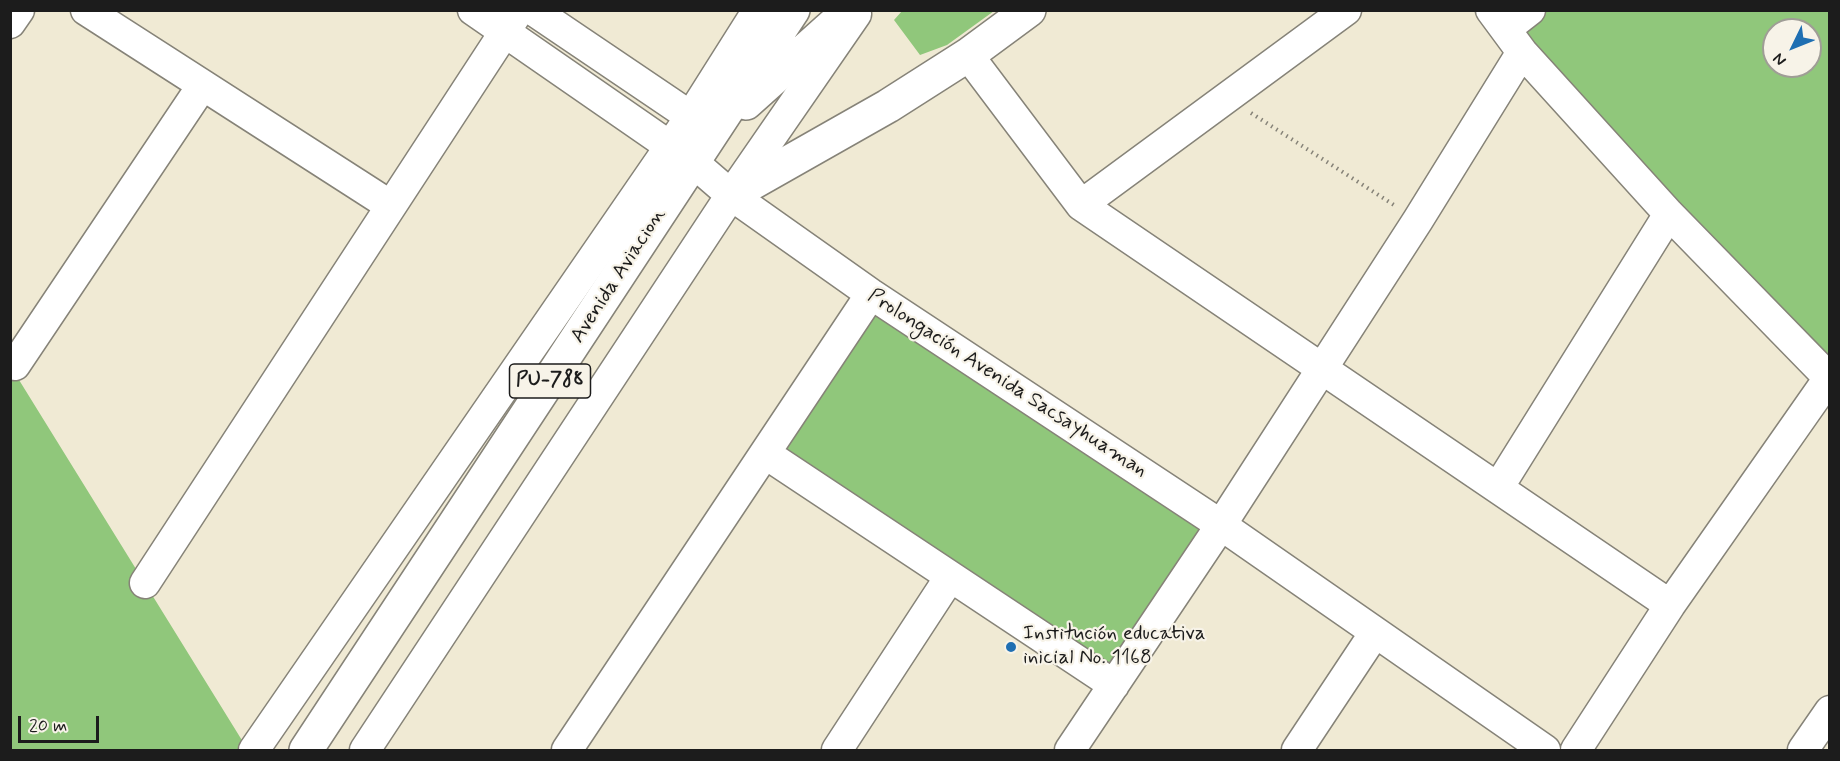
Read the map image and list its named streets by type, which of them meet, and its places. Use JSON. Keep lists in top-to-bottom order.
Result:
{
  "streets": {
    "main road": ["Avenida Aviacion", "PU-788"],
    "street": ["Prolongación Avenida Sacsayhuaman"]
  },
  "crossings": [
    ["Avenida Aviacion", "Prolongación Avenida Sacsayhuaman"]
  ],
  "places": ["Institución educativa inicial No. 1168"],
  "scale_bar": "20 m",
  "north": "bottom left"
}
